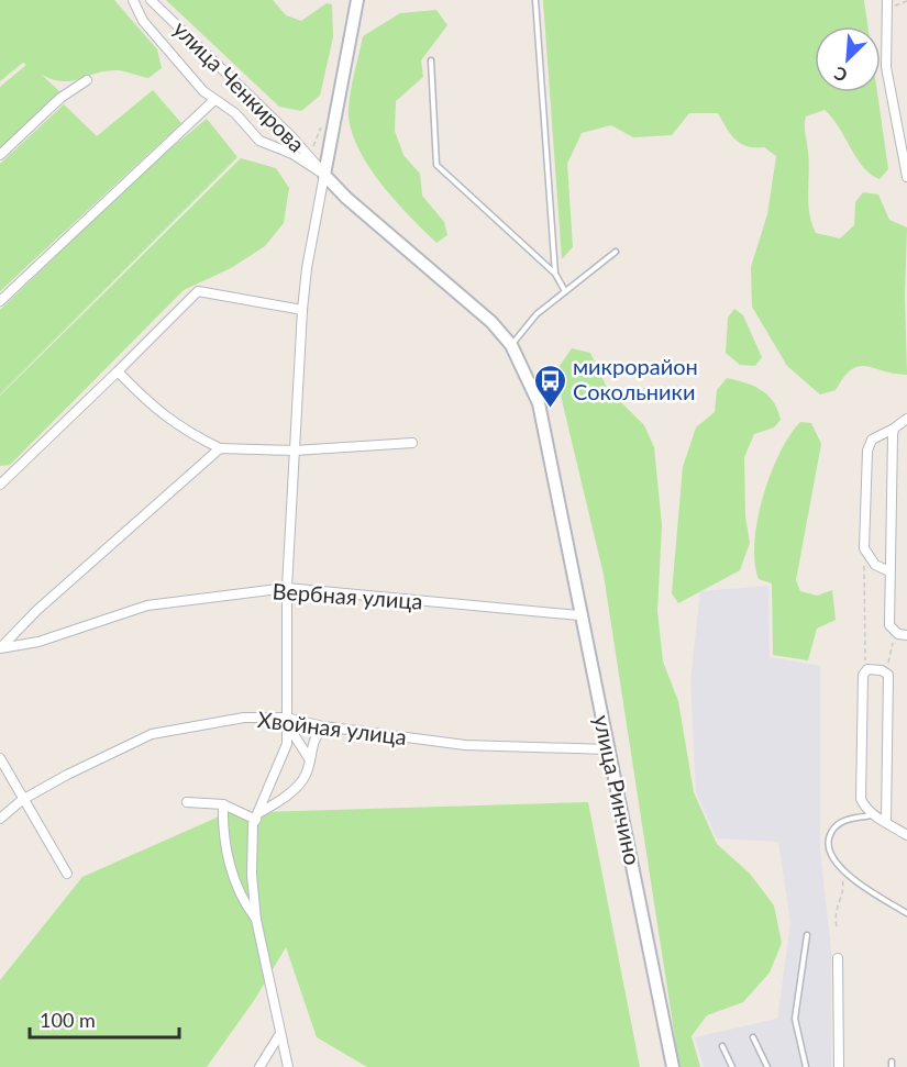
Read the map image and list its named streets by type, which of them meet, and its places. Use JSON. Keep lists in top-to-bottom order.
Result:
{
  "streets": {
    "street": [
      "улица Ченкирова",
      "Вербная улица",
      "Хвойная улица",
      "улица Ринчино"
    ]
  },
  "crossings": [
    ["улица Ченкирова", "улица Ринчино"],
    ["Вербная улица", "улица Ринчино"],
    ["Хвойная улица", "улица Ринчино"]
  ],
  "places": {
    "bus stop": ["микрорайон Сокольники"]
  },
  "scale_bar": "100 m",
  "north": "bottom left"
}
